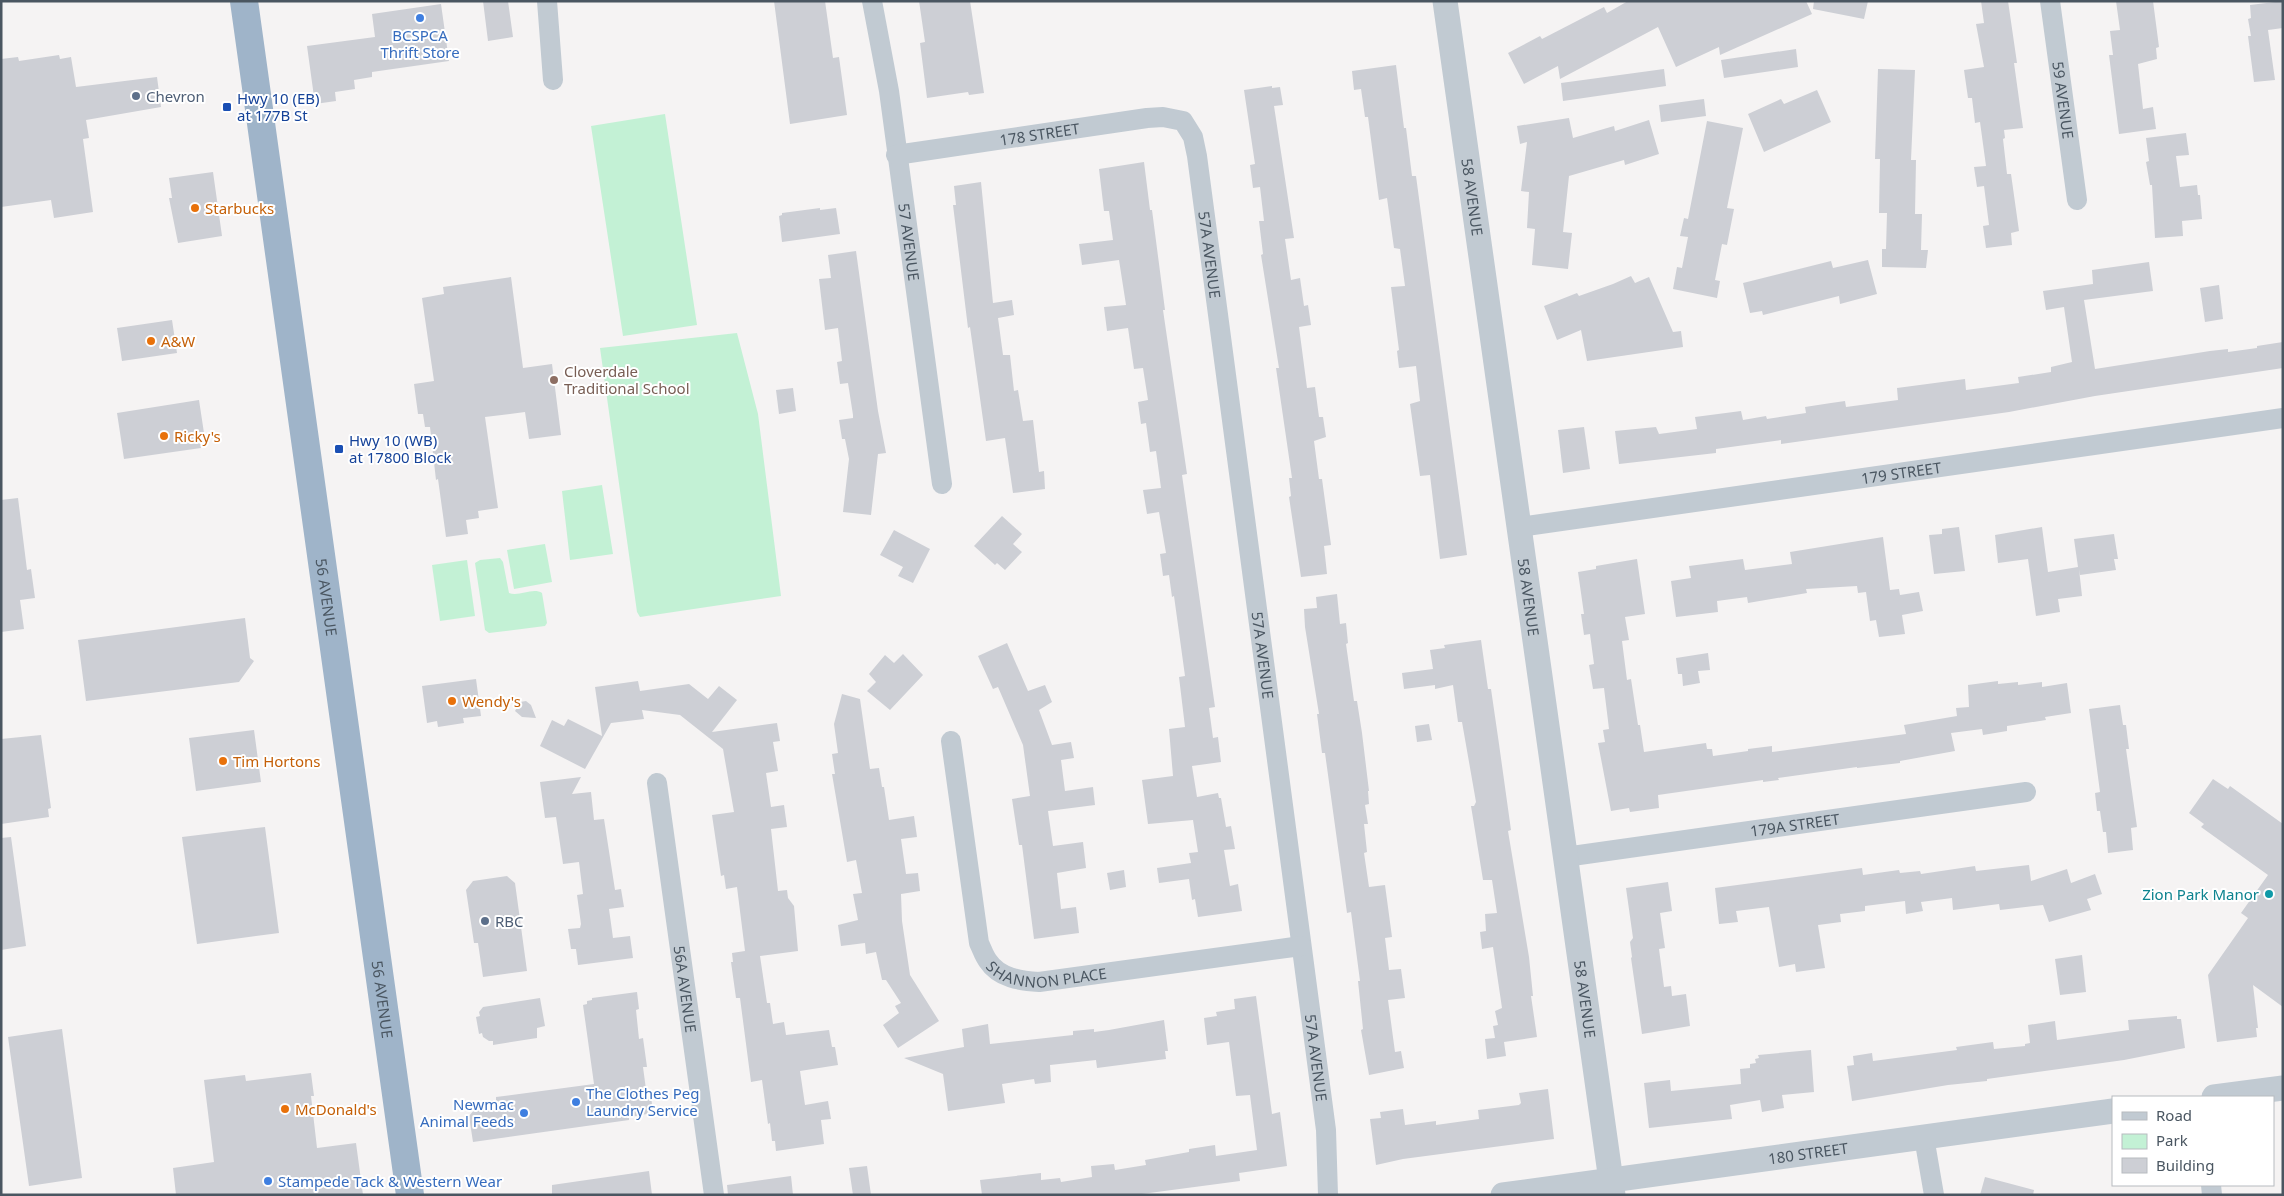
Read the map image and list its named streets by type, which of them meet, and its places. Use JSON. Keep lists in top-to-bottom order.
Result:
{
  "streets": {
    "highway": ["56 AVENUE"],
    "street": [
      "59 AVENUE",
      "178 STREET",
      "58 AVENUE",
      "57 AVENUE",
      "57A AVENUE",
      "179 STREET",
      "179A STREET",
      "SHANNON PLACE",
      "56A AVENUE",
      "180 STREET"
    ]
  },
  "crossings": [
    ["178 STREET", "57 AVENUE"],
    ["178 STREET", "57A AVENUE"],
    ["58 AVENUE", "179 STREET"],
    ["58 AVENUE", "179A STREET"],
    ["58 AVENUE", "180 STREET"],
    ["57A AVENUE", "SHANNON PLACE"]
  ],
  "places": {
    "other": [
      "BCSPCA Thrift Store",
      "Chevron",
      "Starbucks",
      "A&W",
      "Cloverdale Traditional School",
      "Ricky's",
      "Wendy's",
      "Tim Hortons",
      "Zion Park Manor",
      "RBC",
      "The Clothes Peg Laundry Service",
      "McDonald's",
      "Newmac Animal Feeds",
      "Stampede Tack & Western Wear"
    ],
    "transit": ["Hwy 10 (EB) at 177B St", "Hwy 10 (WB) at 17800 Block"]
  },
  "legend": ["Road", "Park", "Building"]
}
